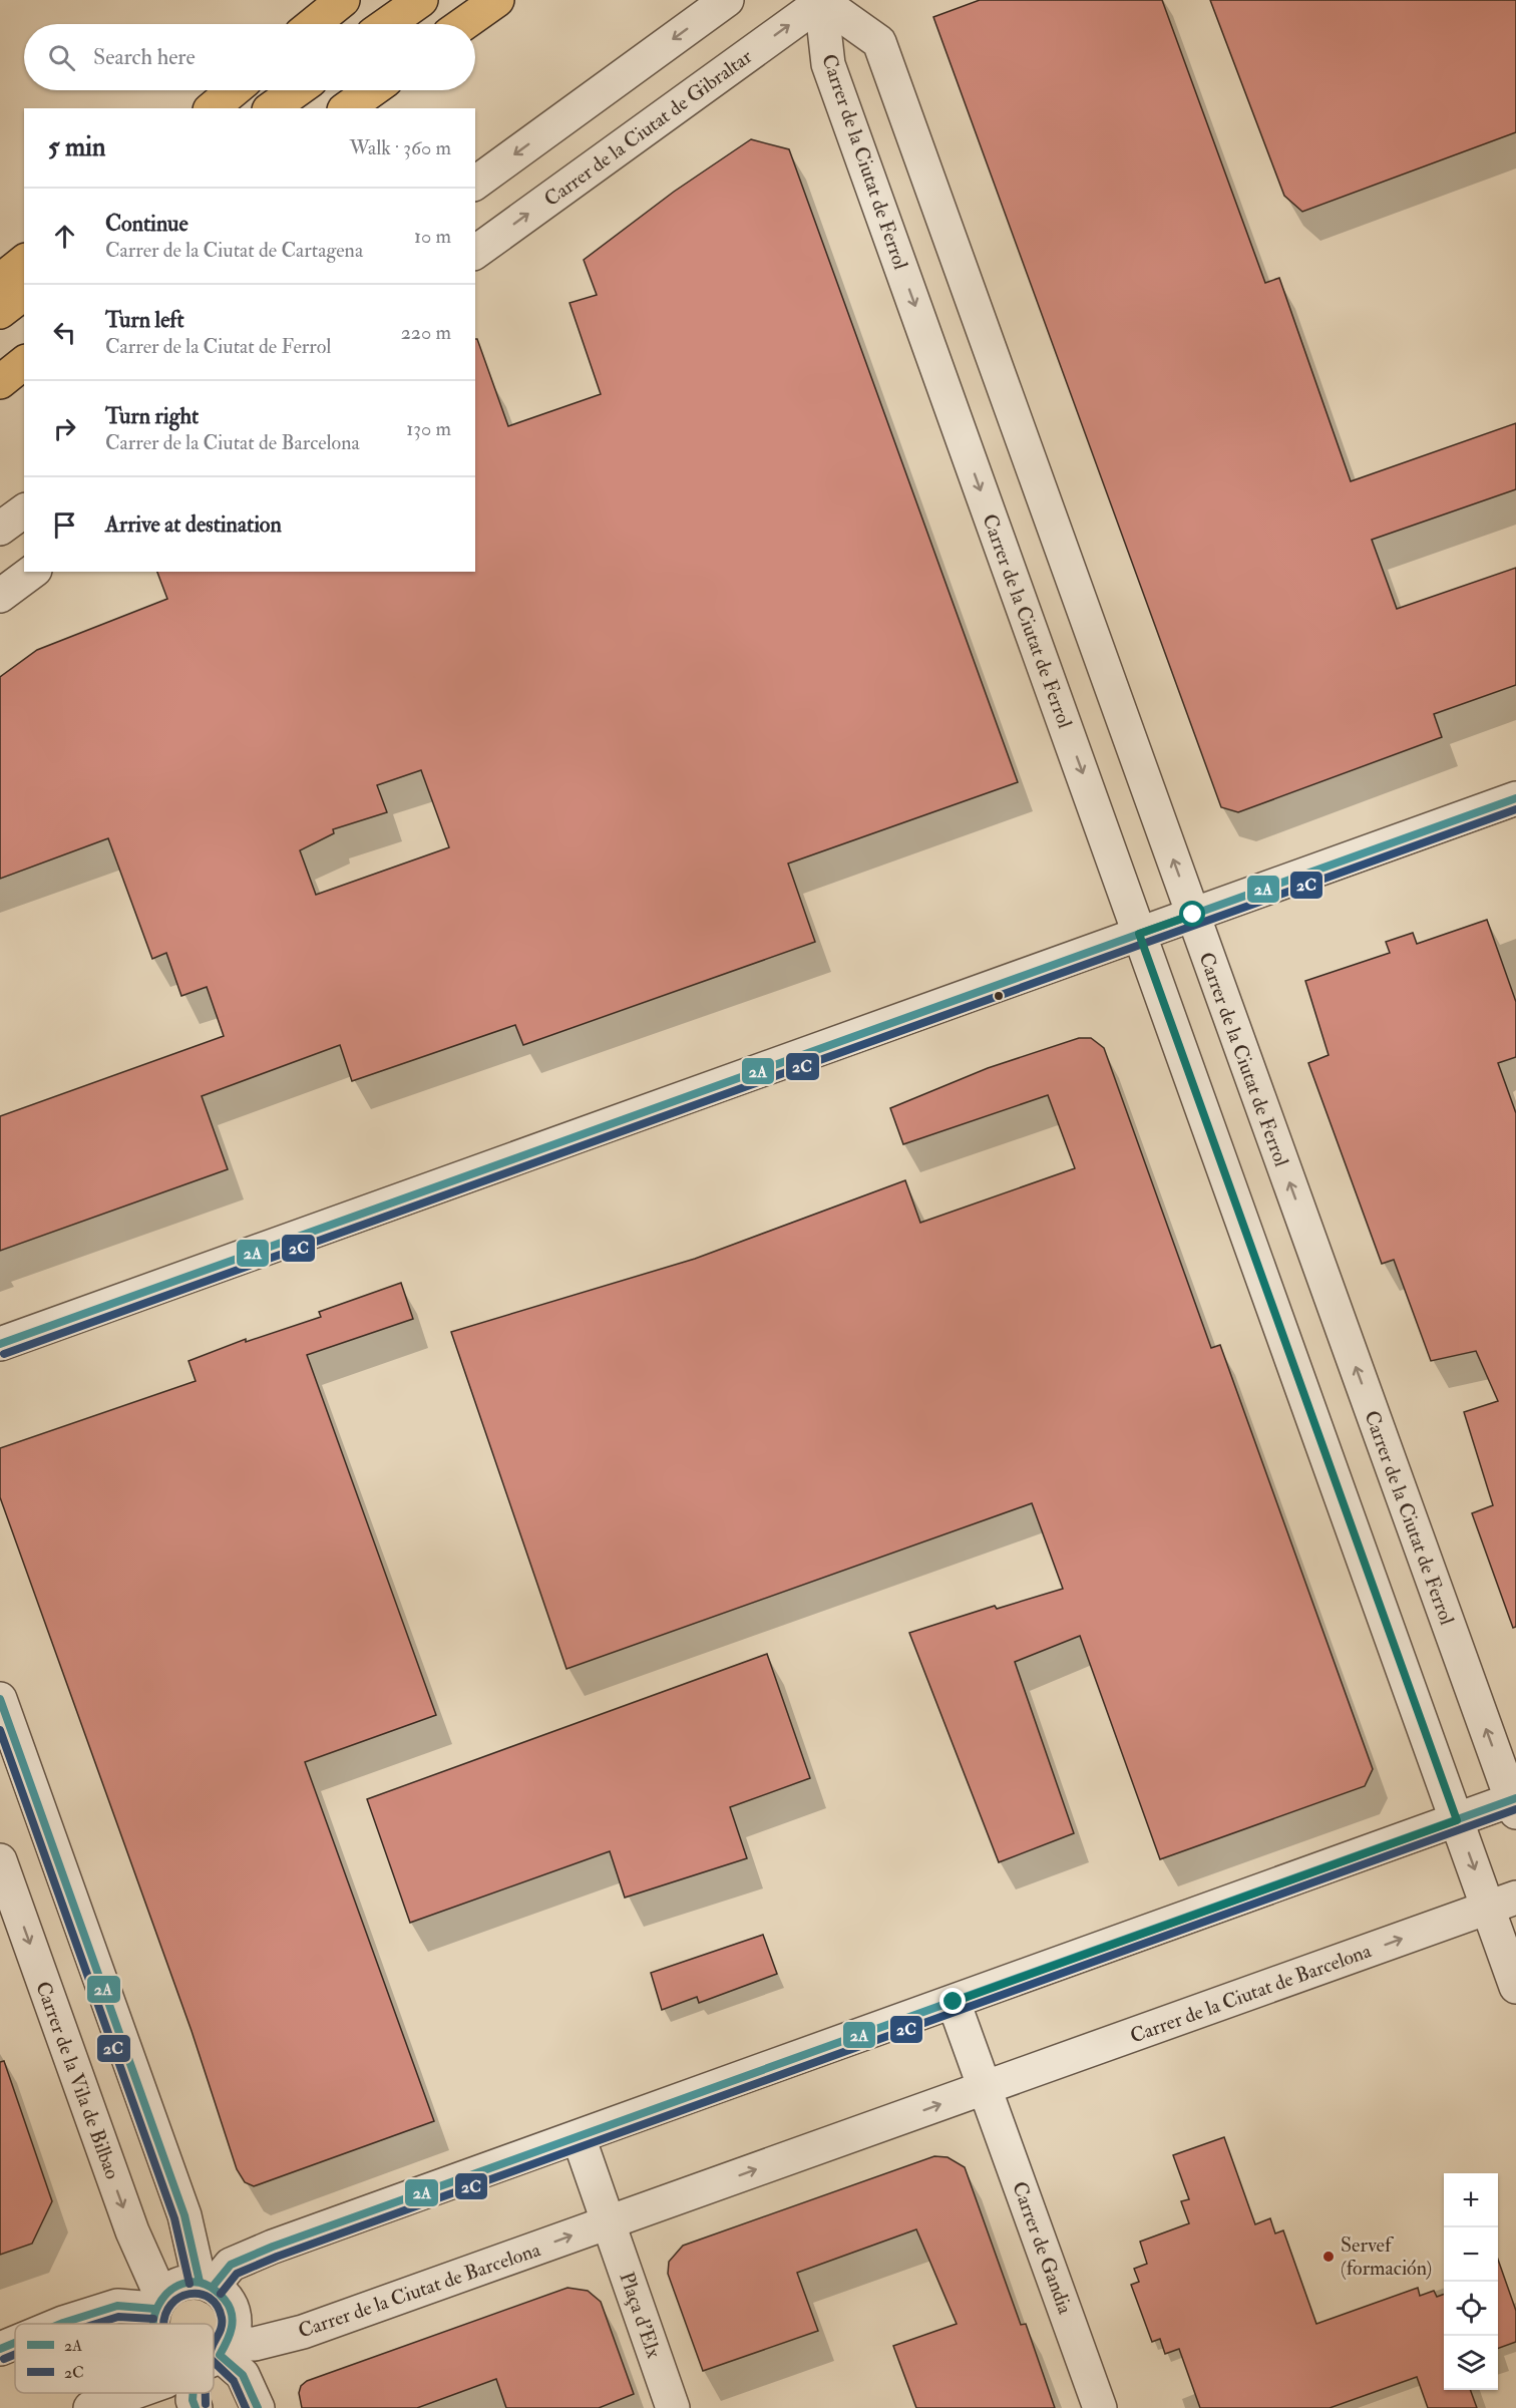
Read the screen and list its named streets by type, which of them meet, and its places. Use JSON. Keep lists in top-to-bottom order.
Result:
{
  "streets": {
    "street": [
      "Carrer de la Ciutat de Gibraltar",
      "Carrer de la Ciutat de Ferrol",
      "Carrer de la Ciutat de Barcelona",
      "Carrer de la Vila de Bilbao",
      "Carrer de Gandia",
      "Plaça d'Elx"
    ]
  },
  "crossings": [
    ["Carrer de la Ciutat de Gibraltar", "Carrer de la Ciutat de Ferrol"],
    ["Carrer de la Ciutat de Ferrol", "Carrer de la Ciutat de Barcelona"],
    ["Carrer de la Ciutat de Barcelona", "Carrer de Gandia"],
    ["Carrer de la Ciutat de Barcelona", "Plaça d'Elx"]
  ],
  "places": ["Servef (formación)"],
  "lines": ["transit line 2A", "transit line 2C"],
  "legend": ["2A", "2C"],
  "page": {
    "search": "Search here",
    "heading": ["5 min", "Walk · 360 m"],
    "list": [
      ["Continue", "Carrer de la Ciutat de Cartagena", "10 m"],
      ["Turn left", "Carrer de la Ciutat de Ferrol", "220 m"],
      ["Turn right", "Carrer de la Ciutat de Barcelona", "130 m"],
      "Arrive at destination"
    ],
    "map_buttons": ["+", "−"]
  }
}
